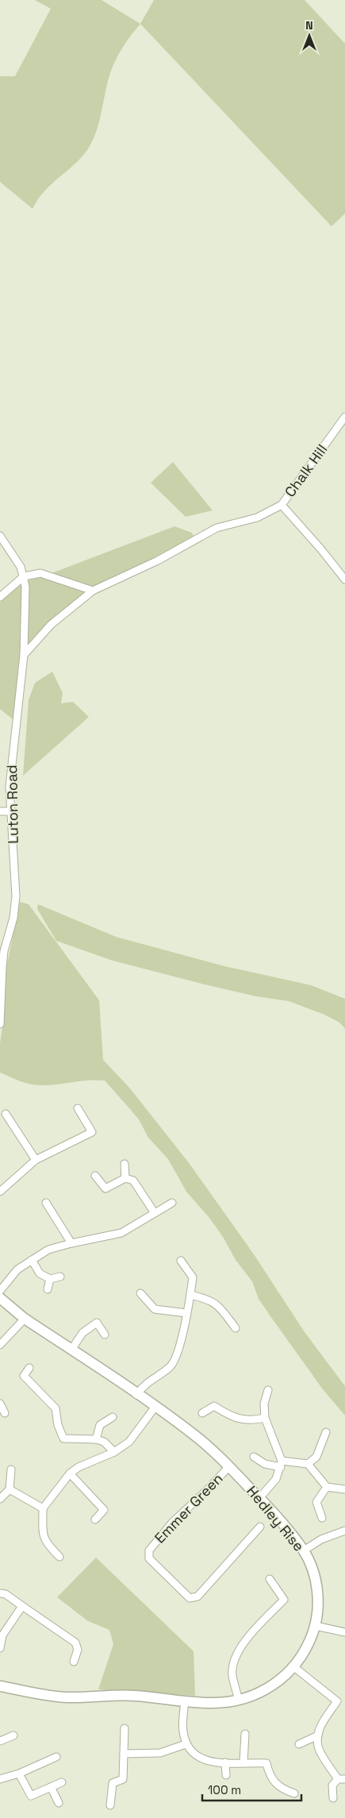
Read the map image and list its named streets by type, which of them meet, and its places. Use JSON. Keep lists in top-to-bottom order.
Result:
{
  "streets": {
    "street": [
      "Chalk Hill",
      "Luton Road",
      "Emmer Green",
      "Hedley Rise"
    ]
  },
  "crossings": [
    ["Emmer Green", "Hedley Rise"]
  ],
  "scale_bar": "100 m",
  "north": "top"
}
